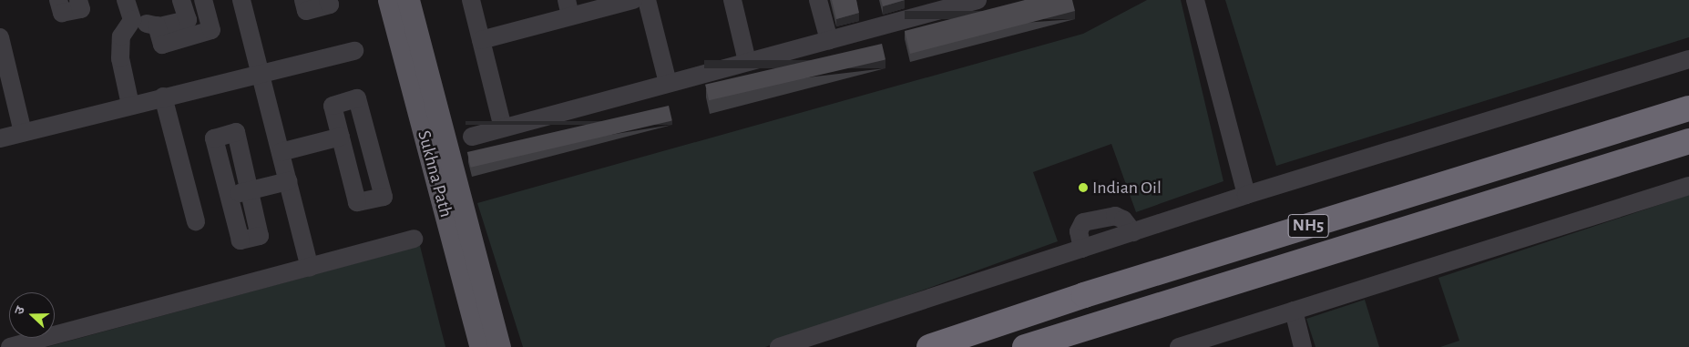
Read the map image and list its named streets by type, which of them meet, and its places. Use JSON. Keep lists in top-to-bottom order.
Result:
{
  "streets": {
    "highway": ["NH5"],
    "main road": ["Sukhna Path"]
  },
  "places": ["Indian Oil"],
  "north": "left"
}
